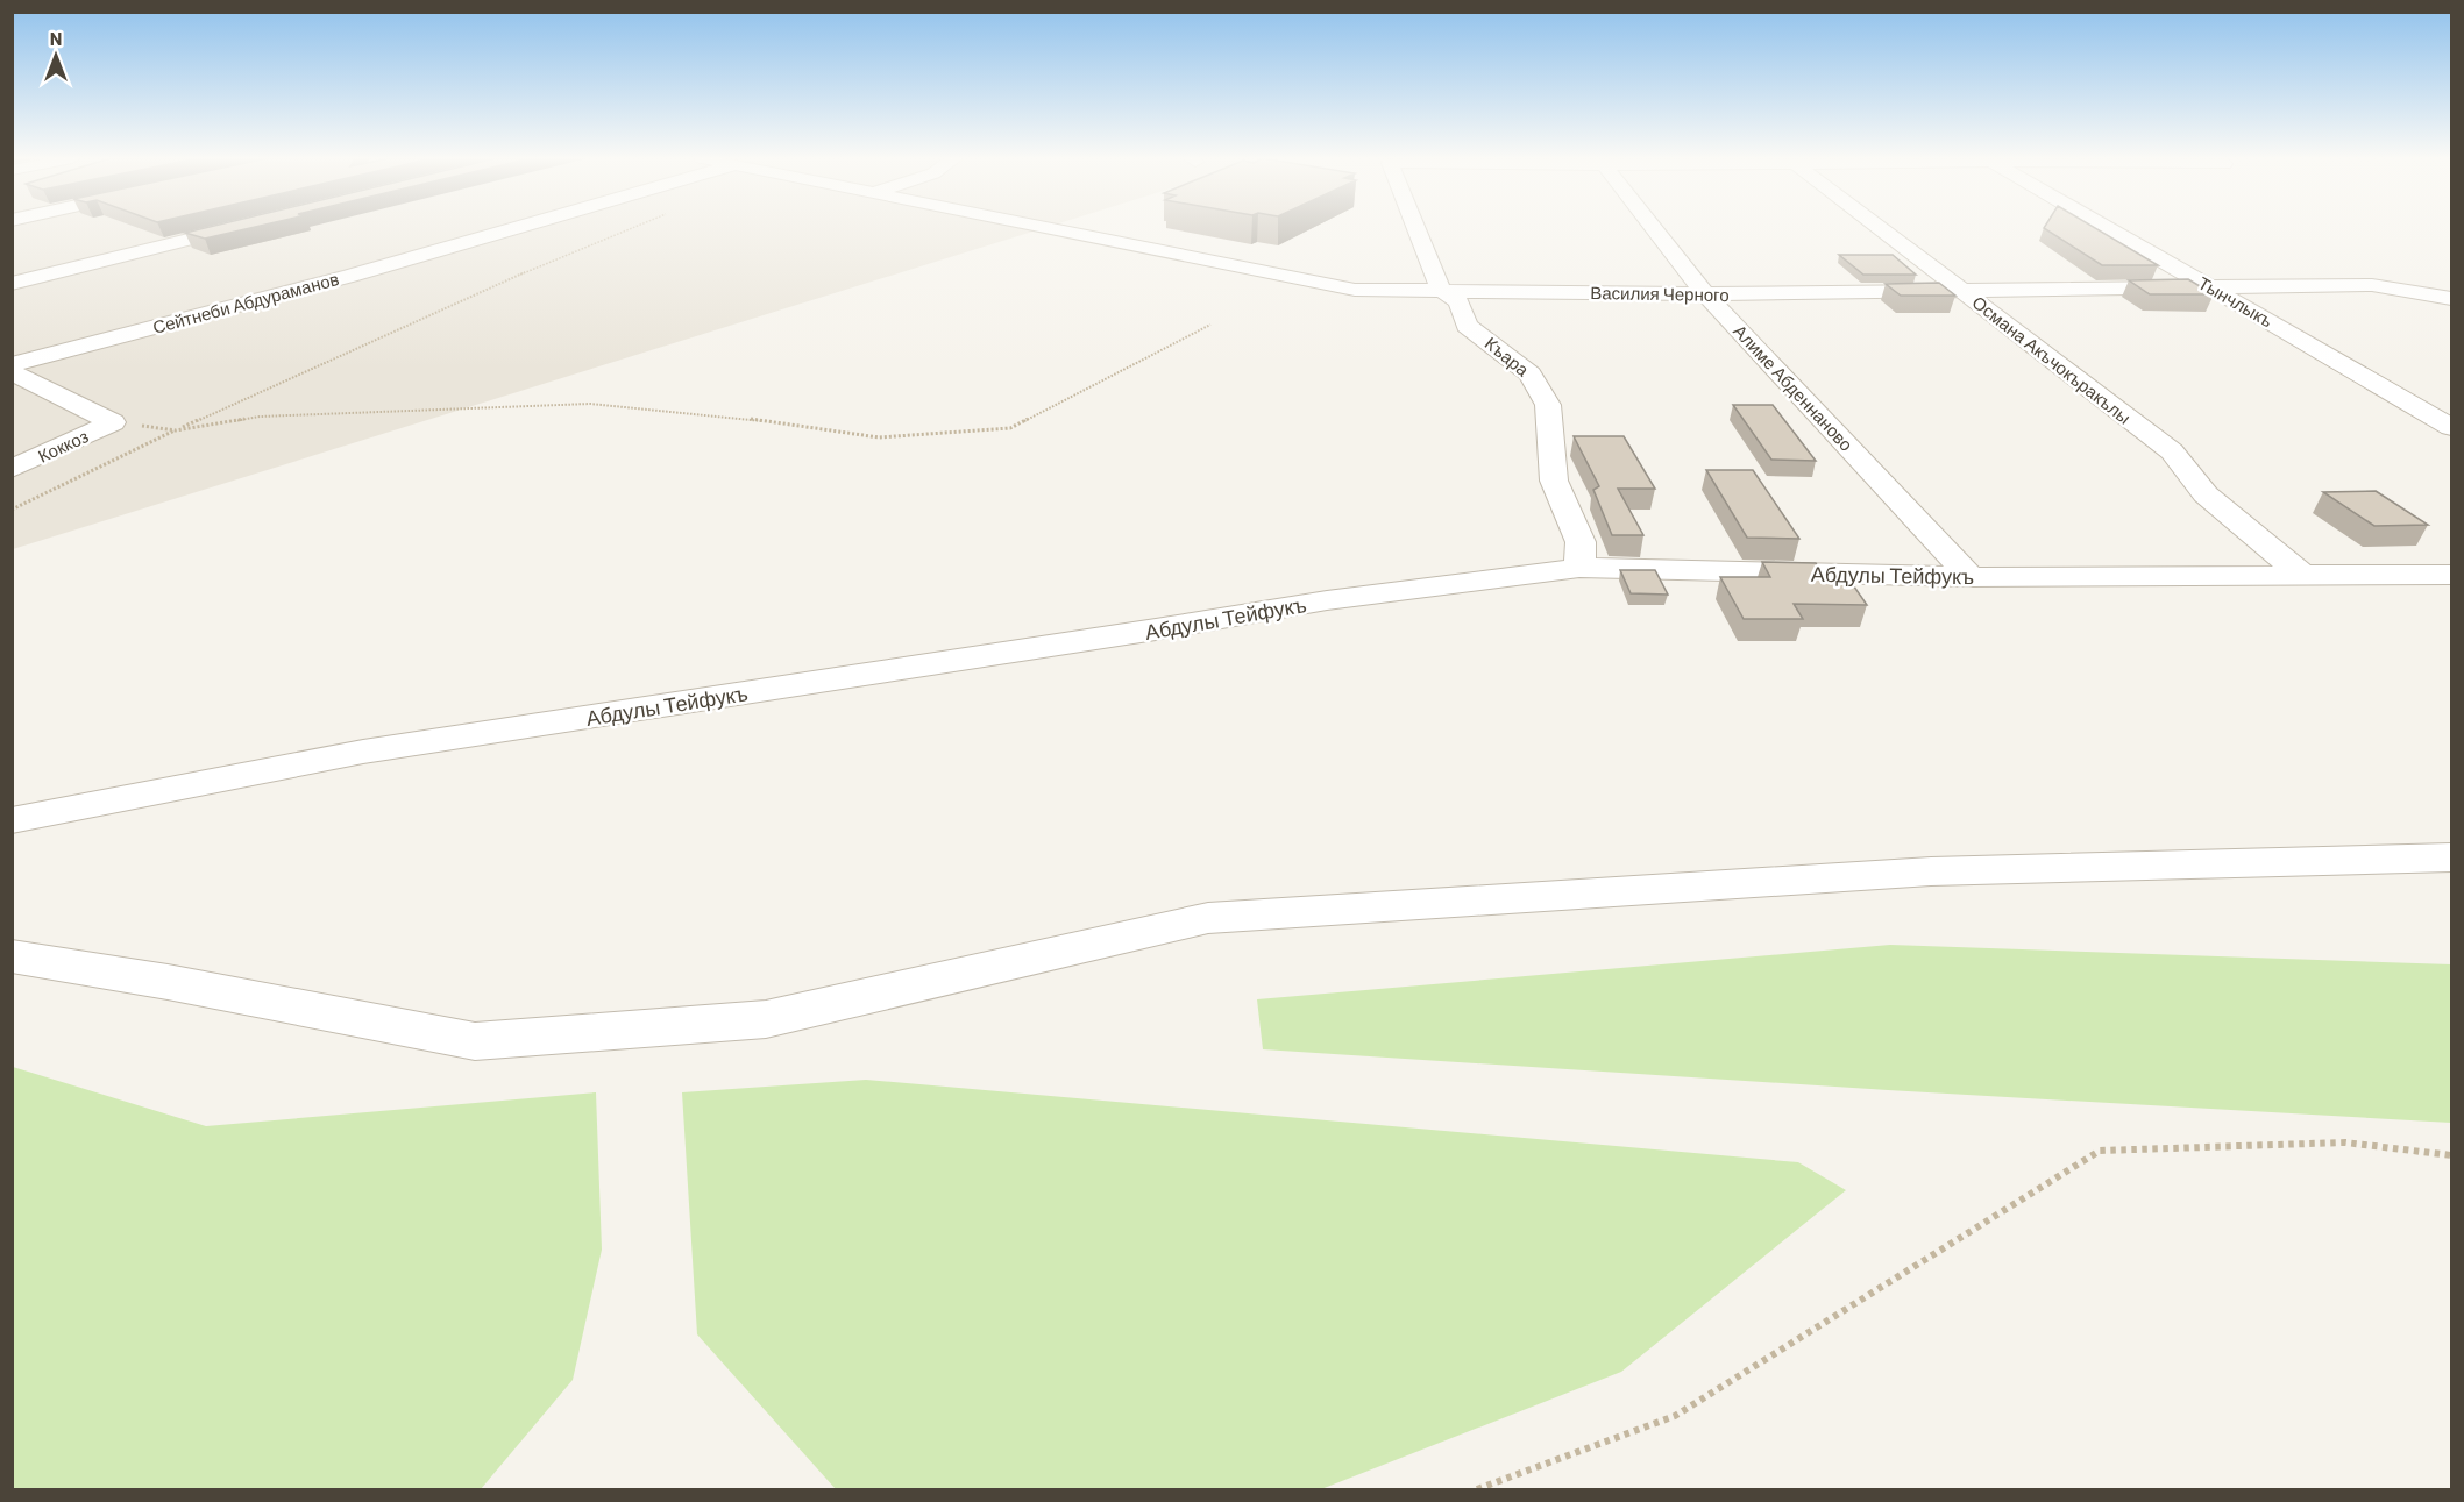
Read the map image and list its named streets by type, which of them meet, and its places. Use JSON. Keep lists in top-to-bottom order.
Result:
{
  "streets": {
    "street": [
      "Василия Черного",
      "Тынчлыкъ",
      "Сейтнеби Абдураманов",
      "Къара",
      "Османа Акъчокъракълы",
      "Алиме Абденнаново",
      "Коккоз",
      "Абдулы Тейфукъ"
    ]
  },
  "crossings": [
    ["Василия Черного", "Тынчлыкъ"],
    ["Василия Черного", "Къара"],
    ["Василия Черного", "Османа Акъчокъракълы"],
    ["Василия Черного", "Алиме Абденнаново"],
    ["Къара", "Абдулы Тейфукъ"],
    ["Османа Акъчокъракълы", "Абдулы Тейфукъ"],
    ["Алиме Абденнаново", "Абдулы Тейфукъ"]
  ],
  "north": "top"
}
